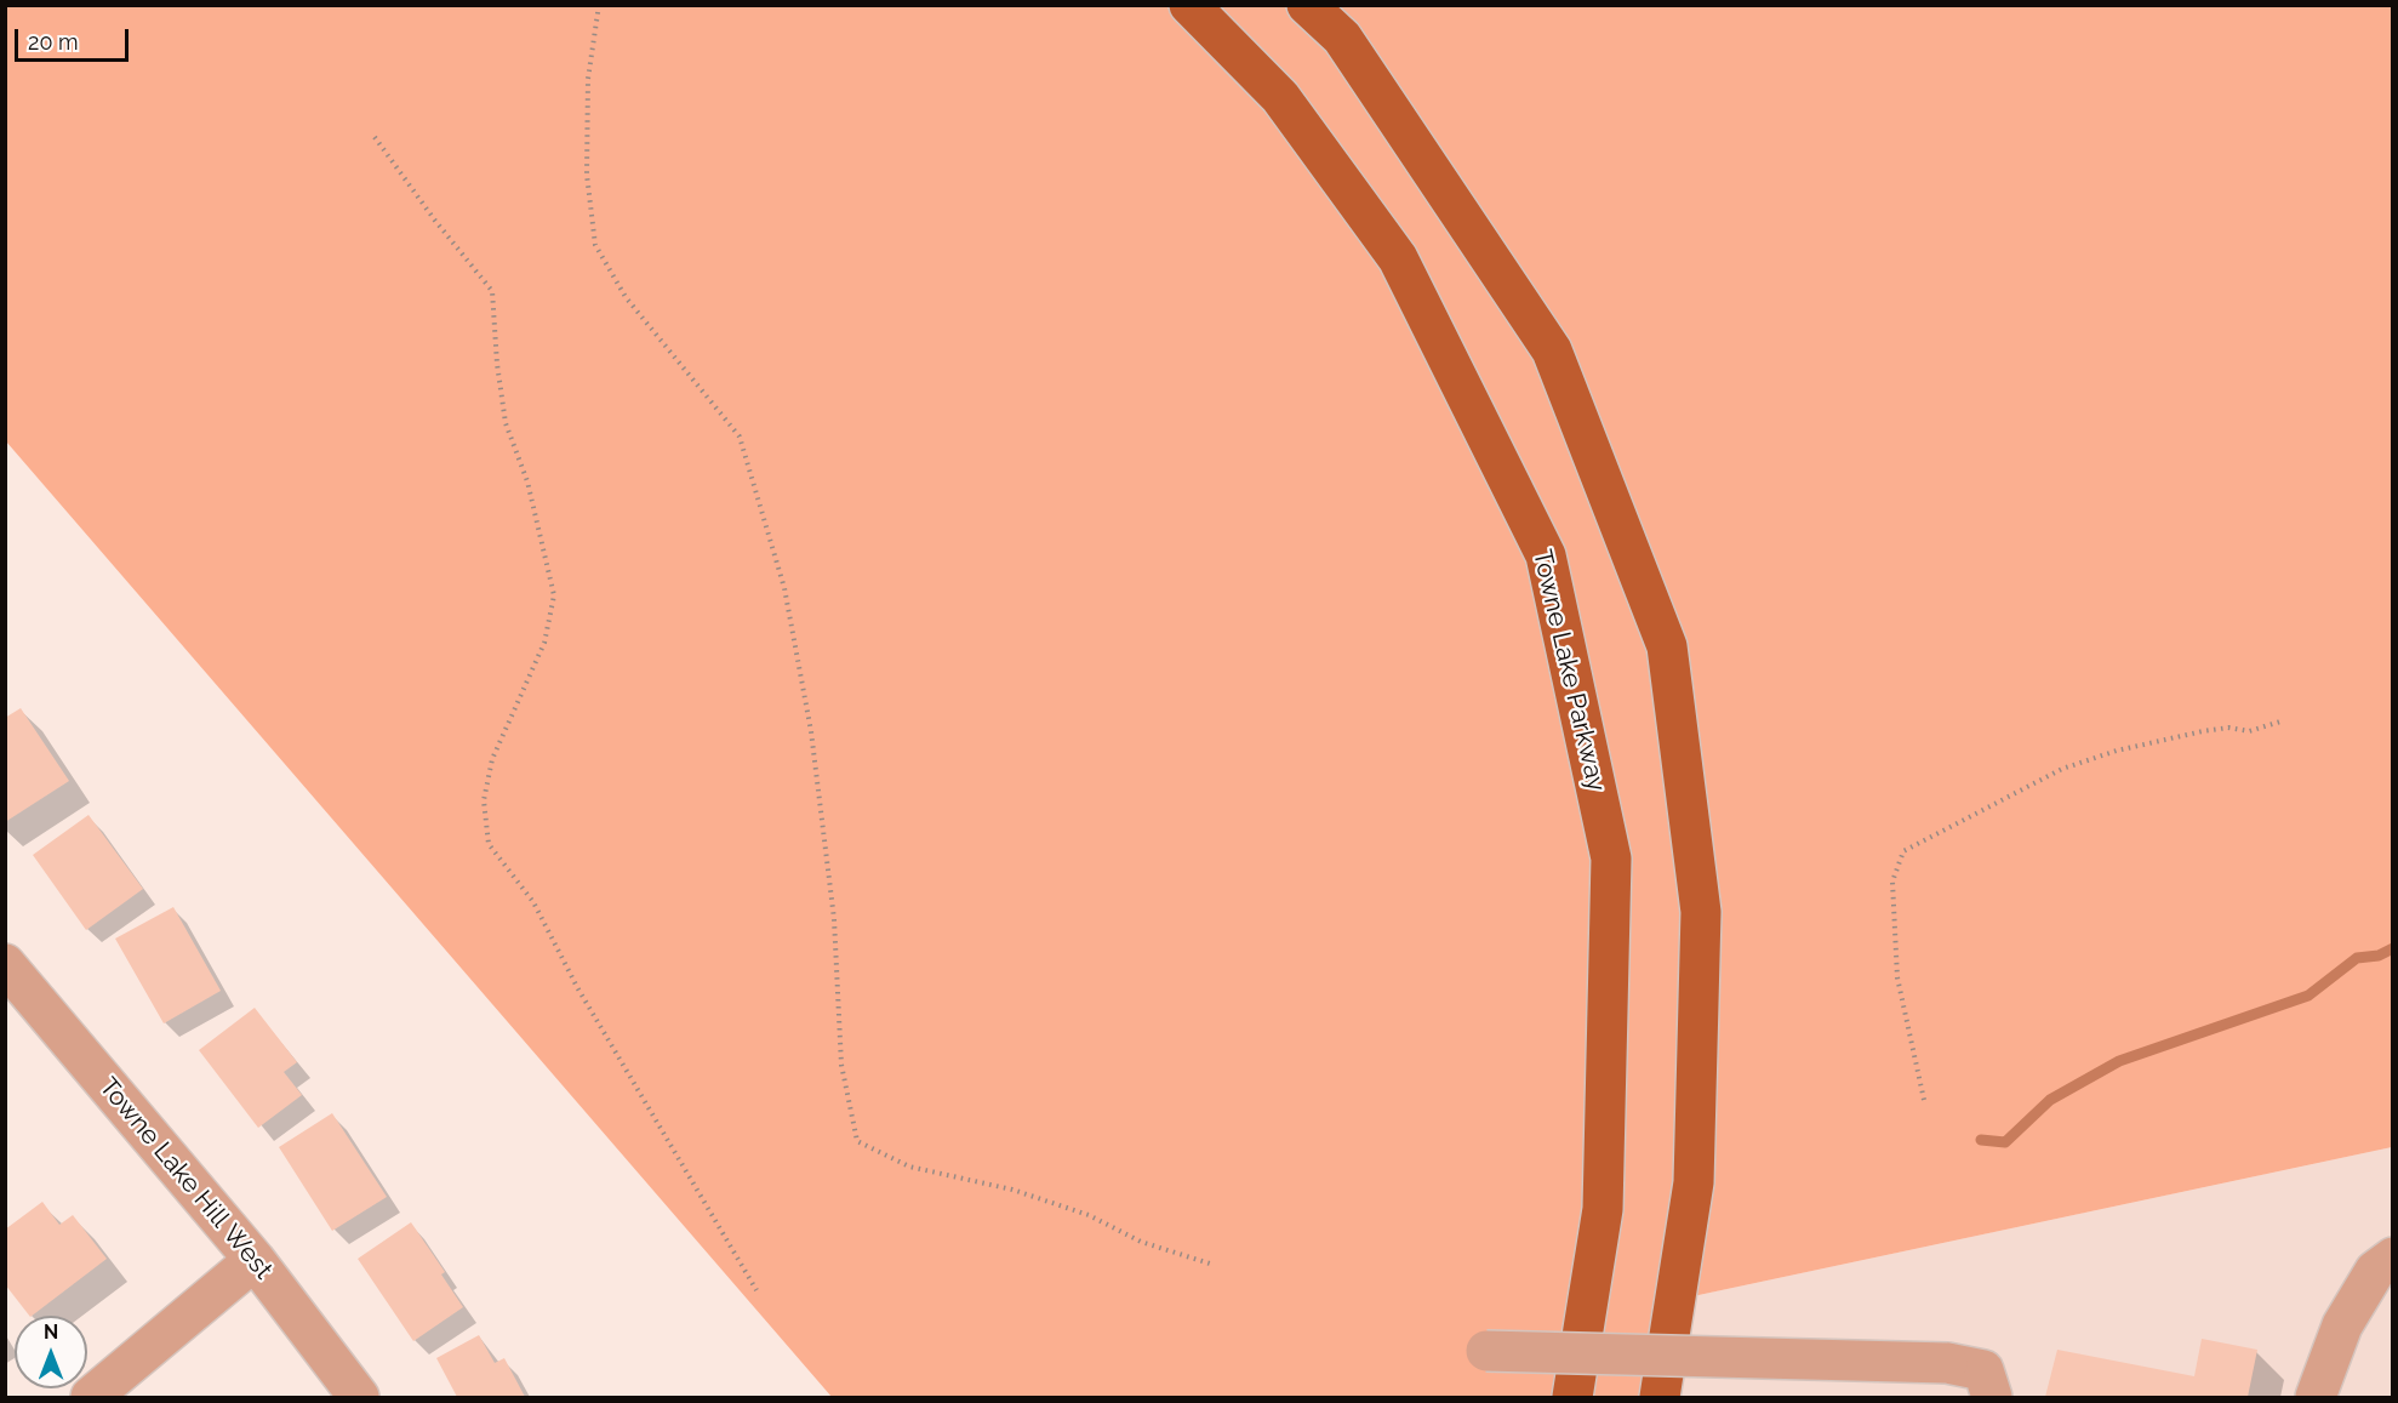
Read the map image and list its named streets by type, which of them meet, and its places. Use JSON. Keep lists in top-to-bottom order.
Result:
{
  "streets": {
    "main road": ["Towne Lake Parkway"],
    "street": ["Towne Lake Hill West"]
  },
  "scale_bar": "20 m",
  "north": "top"
}
